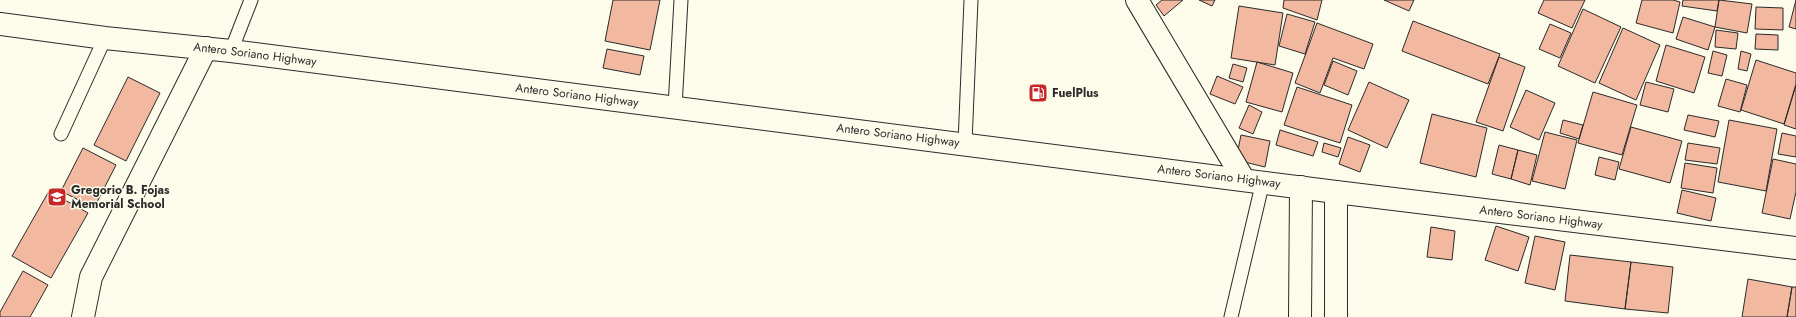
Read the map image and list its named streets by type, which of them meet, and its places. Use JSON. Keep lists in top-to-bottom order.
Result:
{
  "streets": {
    "main road": ["Antero Soriano Highway"]
  },
  "places": {
    "fuel station": ["FuelPlus"],
    "school or university": ["Gregorio B. Fojas Memorial School"]
  }
}
